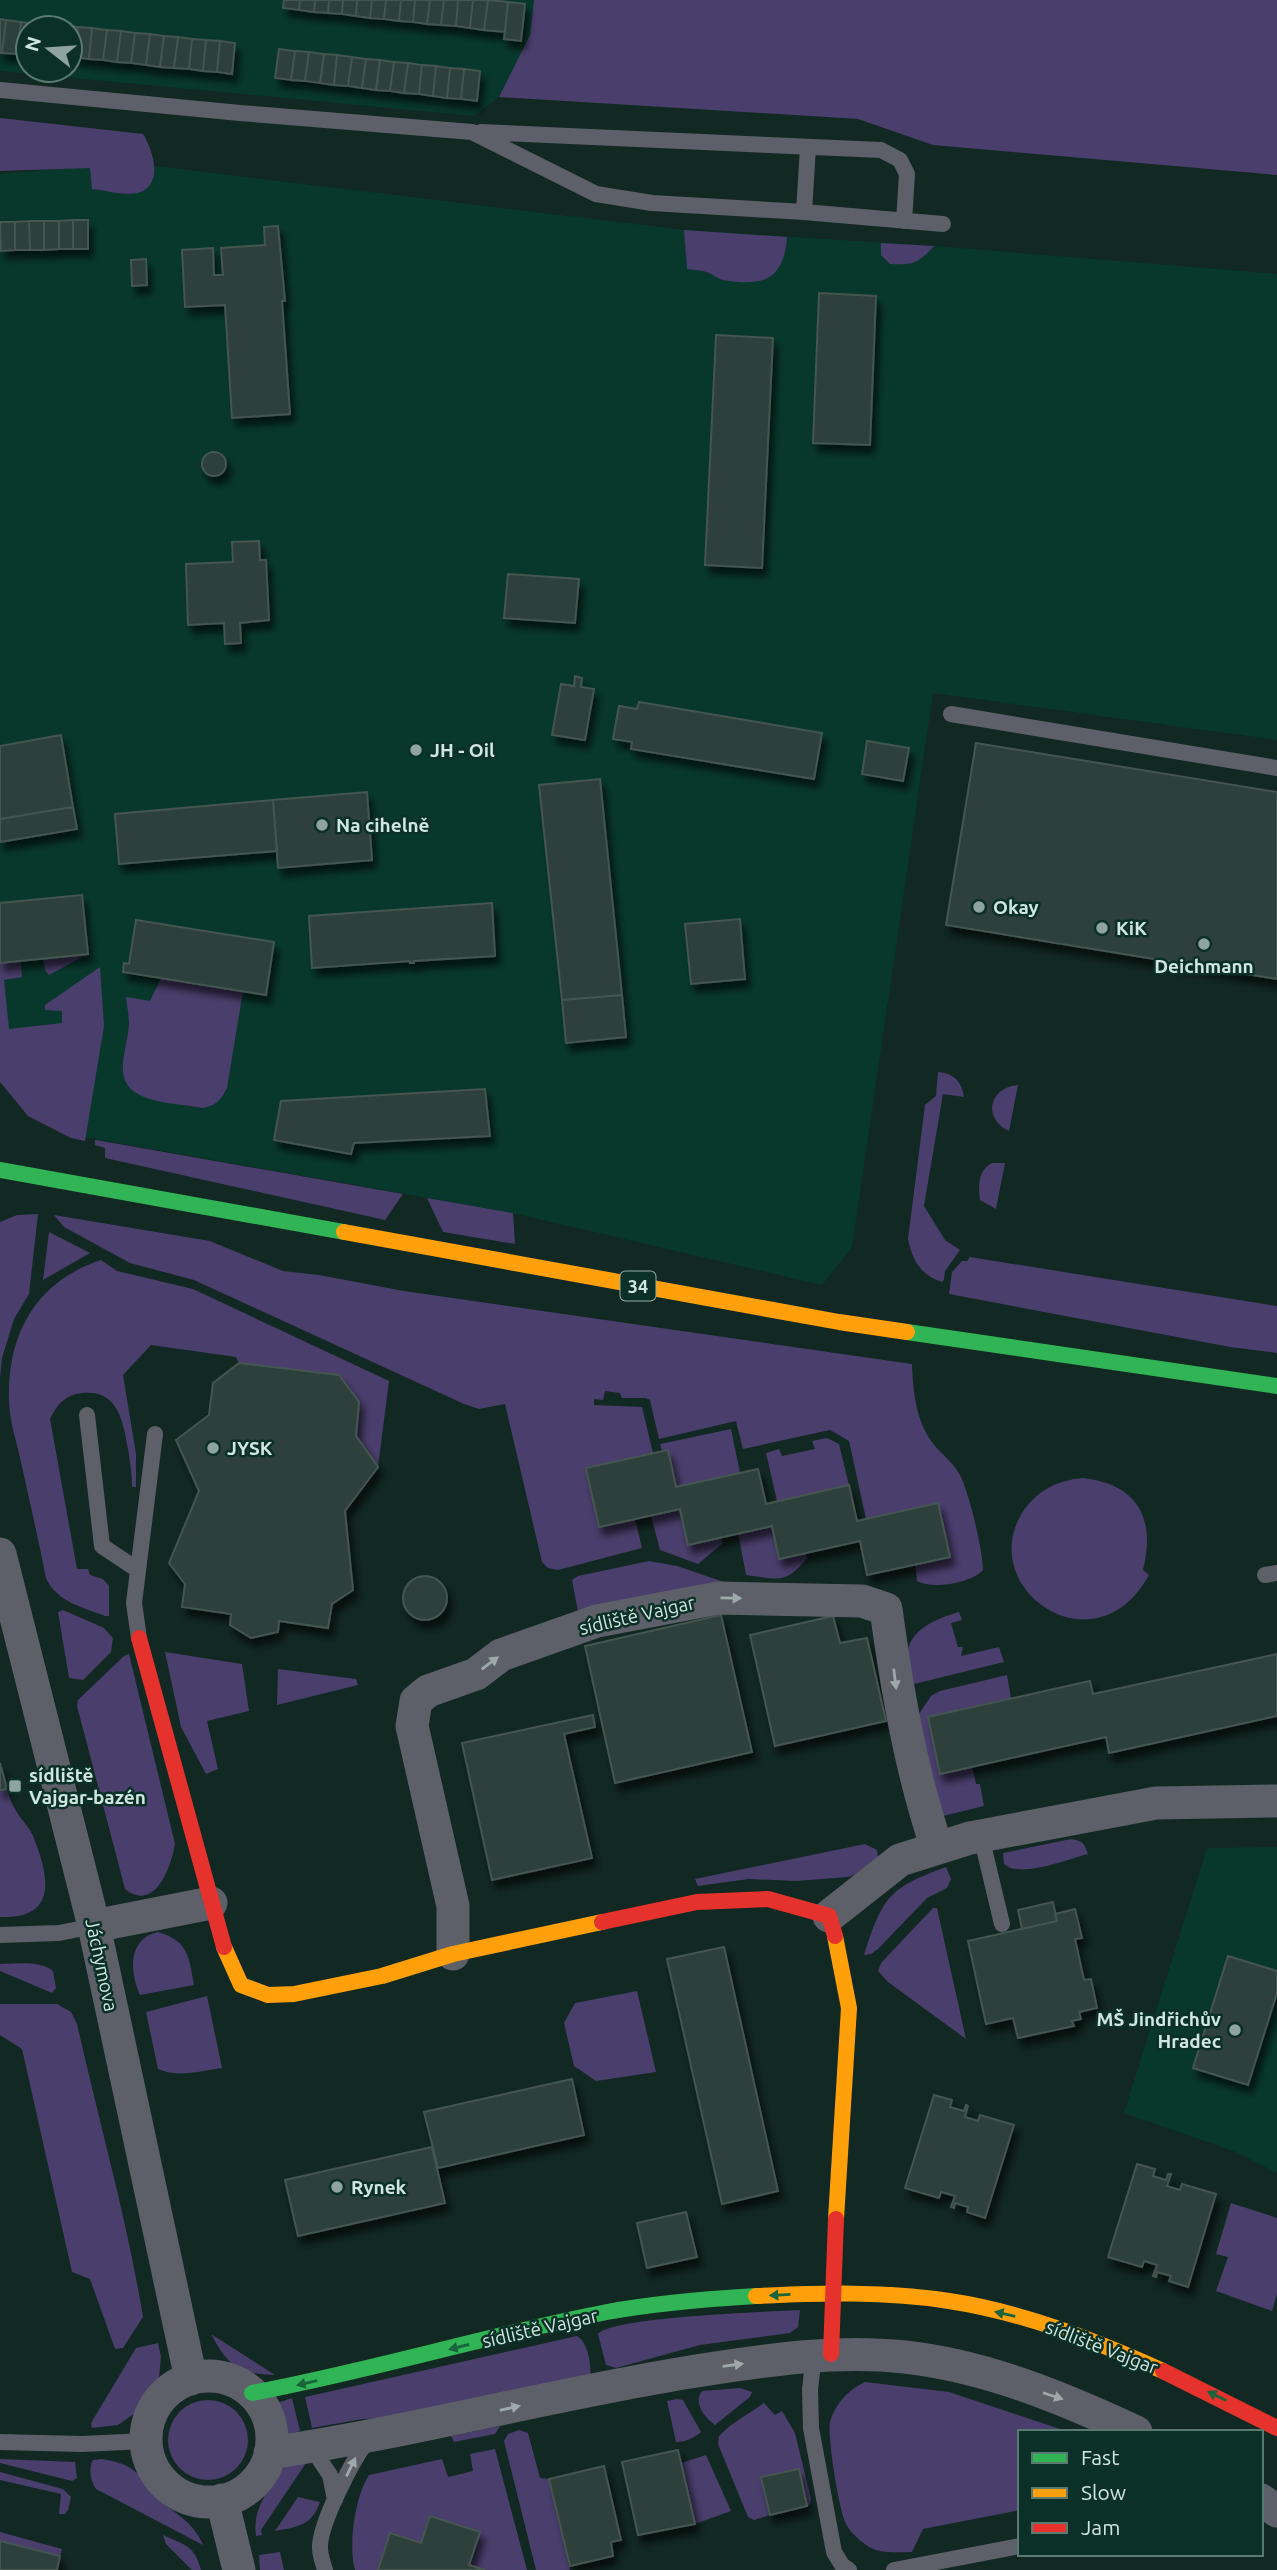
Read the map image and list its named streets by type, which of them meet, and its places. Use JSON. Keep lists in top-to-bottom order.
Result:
{
  "streets": {
    "street": ["34", "sídliště Vajgar", "Jáchymova"]
  },
  "crossings": [
    ["sídliště Vajgar", "Jáchymova"]
  ],
  "places": {
    "other": [
      "JH - Oil",
      "Na cihelně",
      "Okay",
      "KiK",
      "Deichmann",
      "JYSK",
      "MŠ Jindřichův Hradec",
      "Rynek"
    ],
    "transit": ["sídliště Vajgar-bazén"]
  },
  "legend": ["Fast", "Slow", "Jam"],
  "north": "left"
}
